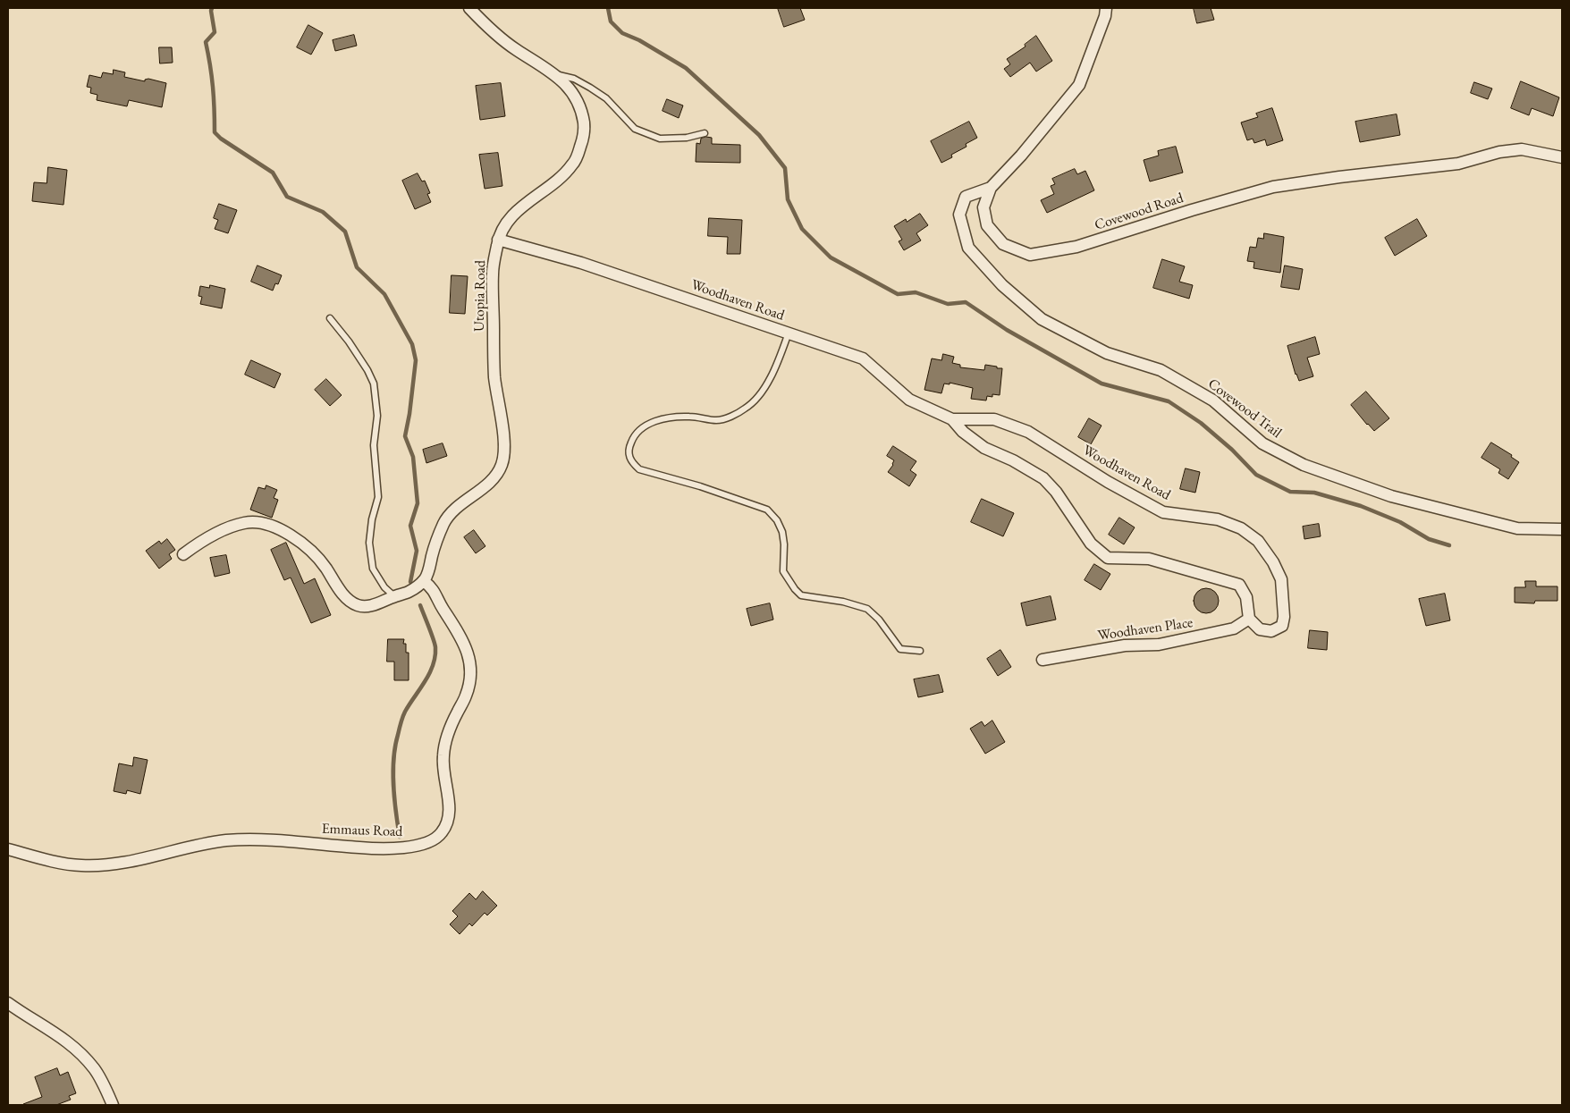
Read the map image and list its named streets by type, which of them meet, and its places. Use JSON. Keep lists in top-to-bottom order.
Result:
{
  "streets": {
    "street": [
      "Covewood Road",
      "Utopia Road",
      "Woodhaven Road",
      "Covewood Trail",
      "Woodhaven Place",
      "Emmaus Road"
    ]
  },
  "crossings": [
    ["Covewood Road", "Covewood Trail"],
    ["Utopia Road", "Woodhaven Road"],
    ["Utopia Road", "Emmaus Road"],
    ["Woodhaven Road", "Woodhaven Place"]
  ]
}
